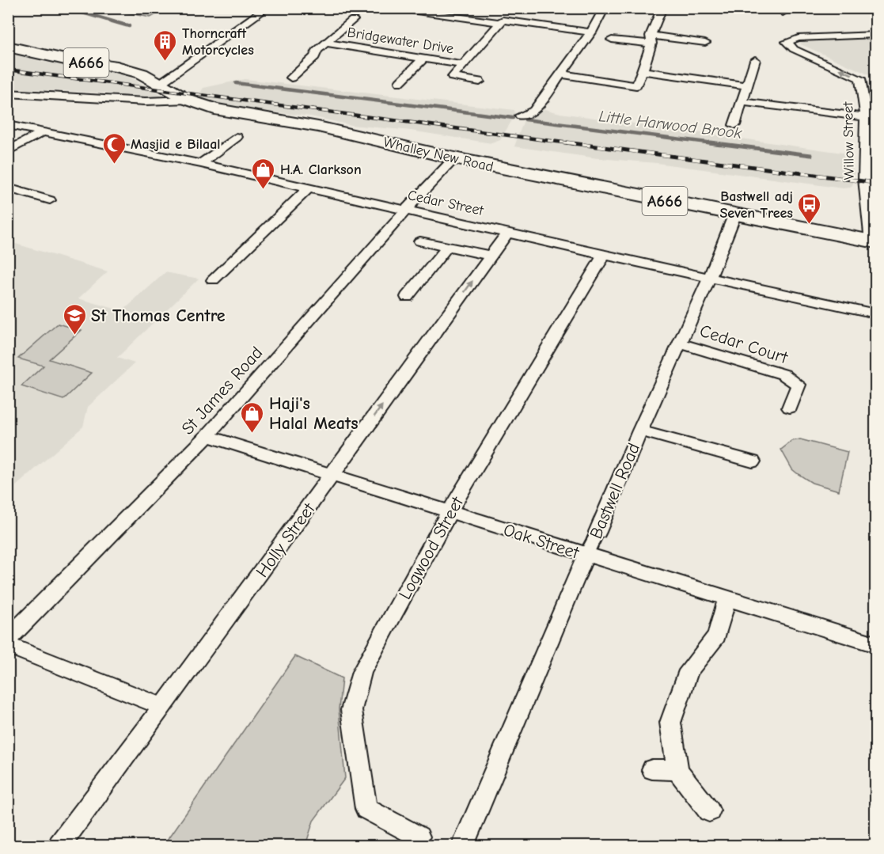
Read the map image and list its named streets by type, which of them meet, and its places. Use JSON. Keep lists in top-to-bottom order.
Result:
{
  "streets": {
    "highway": ["A666", "Whalley New Road"],
    "street": [
      "Bridgewater Drive",
      "Willow Street",
      "Cedar Street",
      "Cedar Court",
      "St James Road",
      "Bastwell Road",
      "Holly Street",
      "Oak Street",
      "Logwood Street"
    ]
  },
  "crossings": [
    ["Willow Street", "Whalley New Road"],
    ["Whalley New Road", "St James Road"],
    ["Whalley New Road", "Bastwell Road"],
    ["Cedar Street", "St James Road"],
    ["Cedar Street", "Bastwell Road"],
    ["Cedar Street", "Holly Street"],
    ["Cedar Street", "Logwood Street"],
    ["Cedar Court", "Bastwell Road"],
    ["St James Road", "Oak Street"],
    ["Bastwell Road", "Oak Street"],
    ["Holly Street", "Oak Street"],
    ["Oak Street", "Logwood Street"]
  ],
  "one_way": ["Holly Street"],
  "water": ["Little Harwood Brook"],
  "places": {
    "building": ["Thorncraft Motorcycles"],
    "mosque": ["Masjid e Bilaal"],
    "shop": ["H.A. Clarkson", "Haji's Halal Meats"],
    "bus stop": ["Bastwell adj Seven Trees"],
    "school or university": ["St Thomas Centre"]
  }
}
